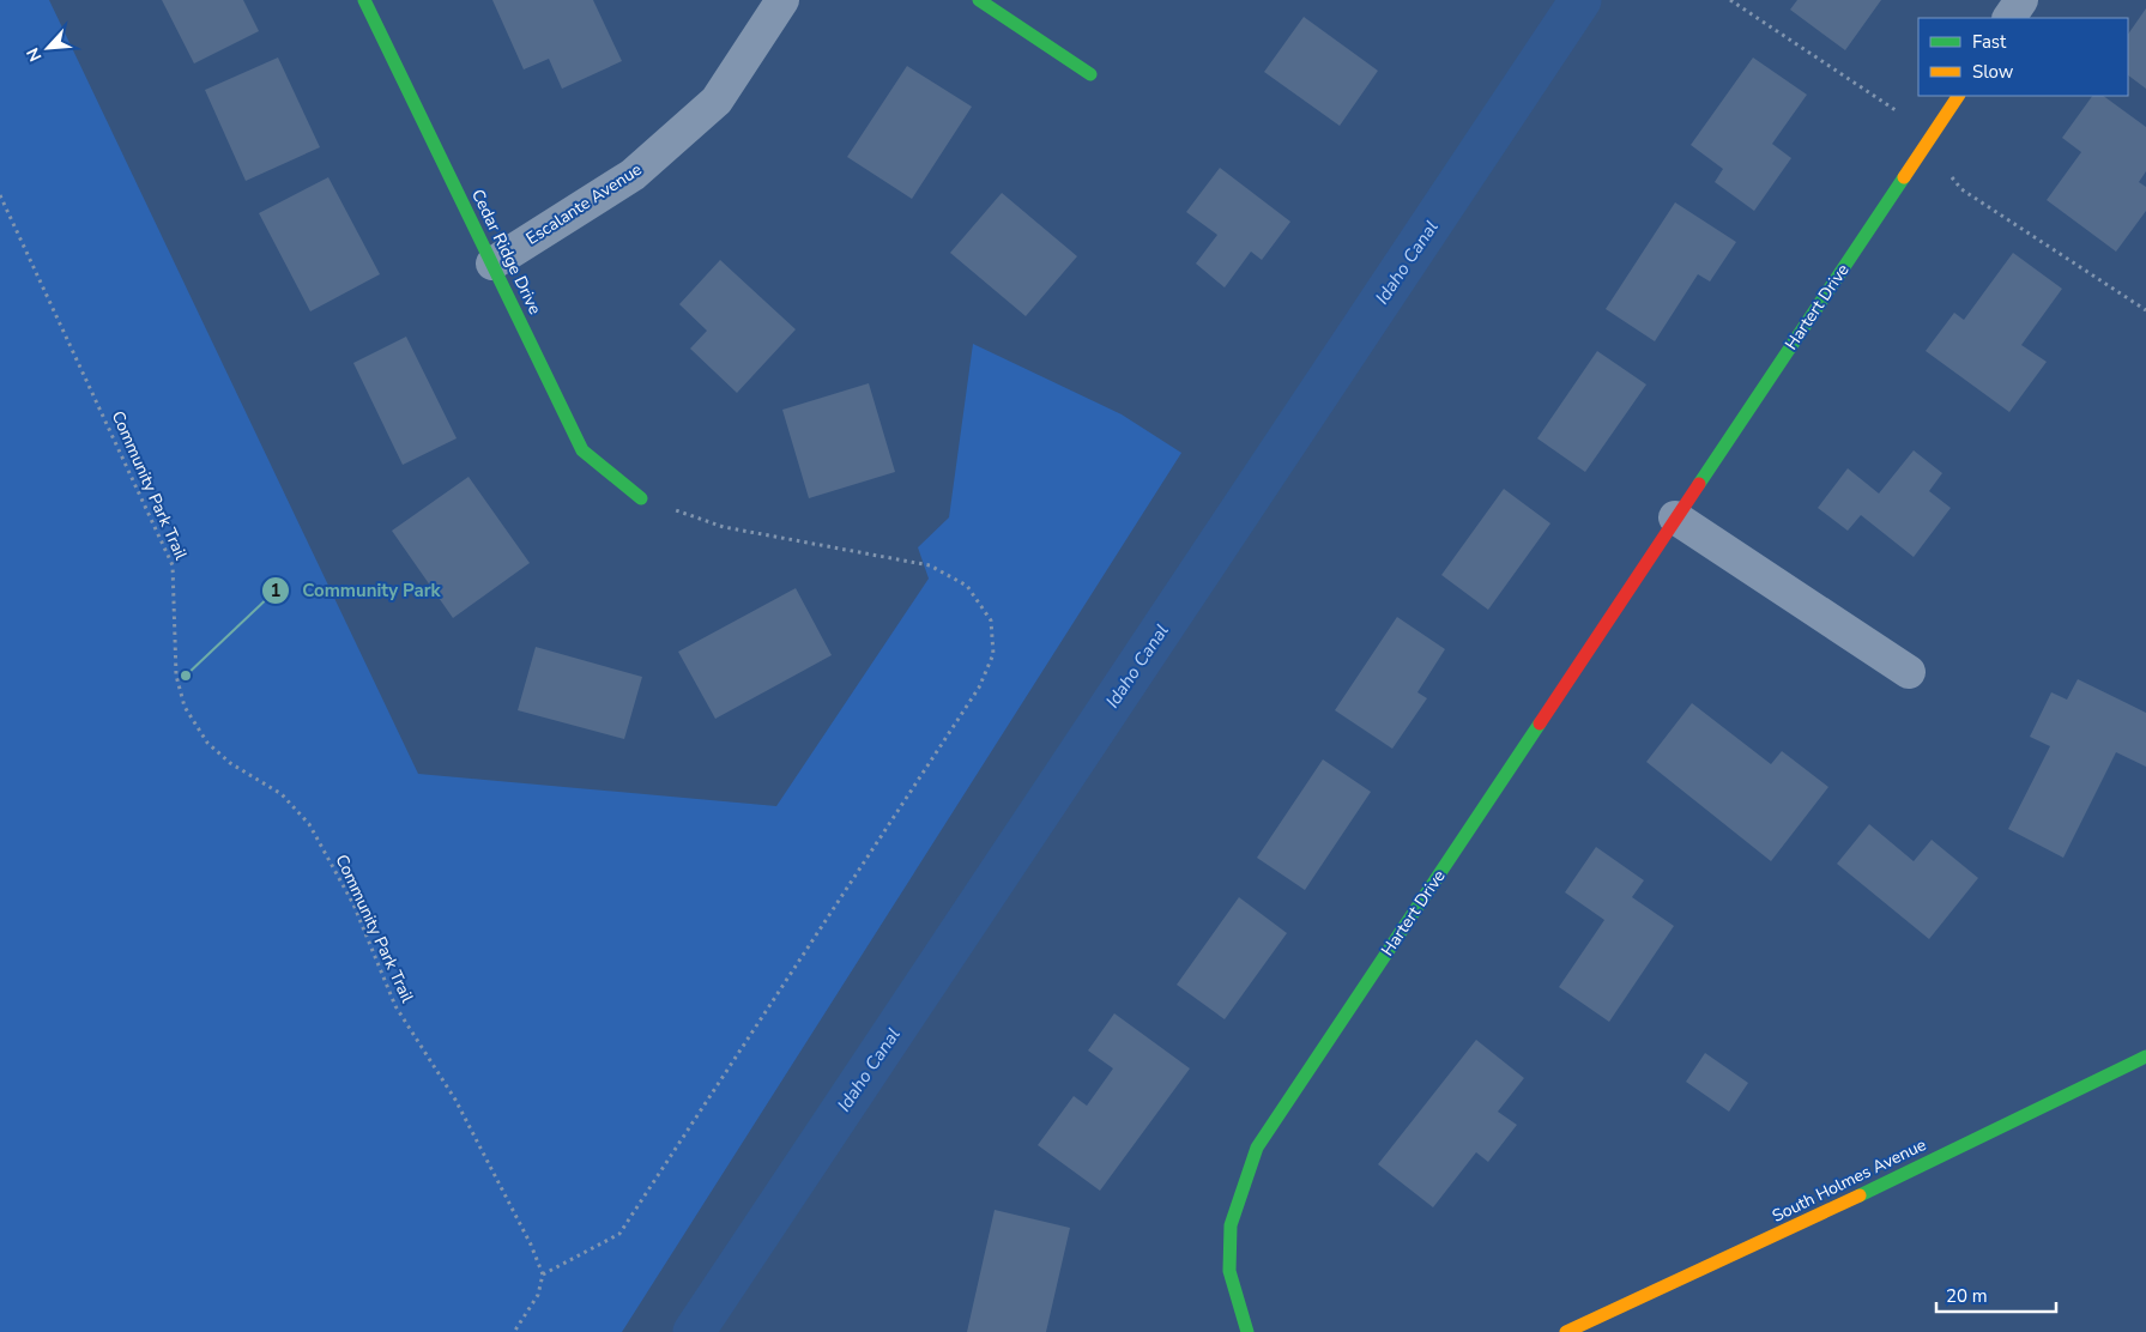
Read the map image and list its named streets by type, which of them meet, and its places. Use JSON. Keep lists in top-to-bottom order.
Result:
{
  "streets": {
    "street": [
      "Escalante Avenue",
      "Cedar Ridge Drive",
      "Hartert Drive",
      "South Holmes Avenue"
    ],
    "path": ["Community Park Trail"]
  },
  "crossings": [
    ["Escalante Avenue", "Cedar Ridge Drive"]
  ],
  "water": ["Idaho Canal"],
  "places": ["Community Park"],
  "legend": ["Fast", "Slow"],
  "scale_bar": "20 m",
  "north": "bottom left"
}
